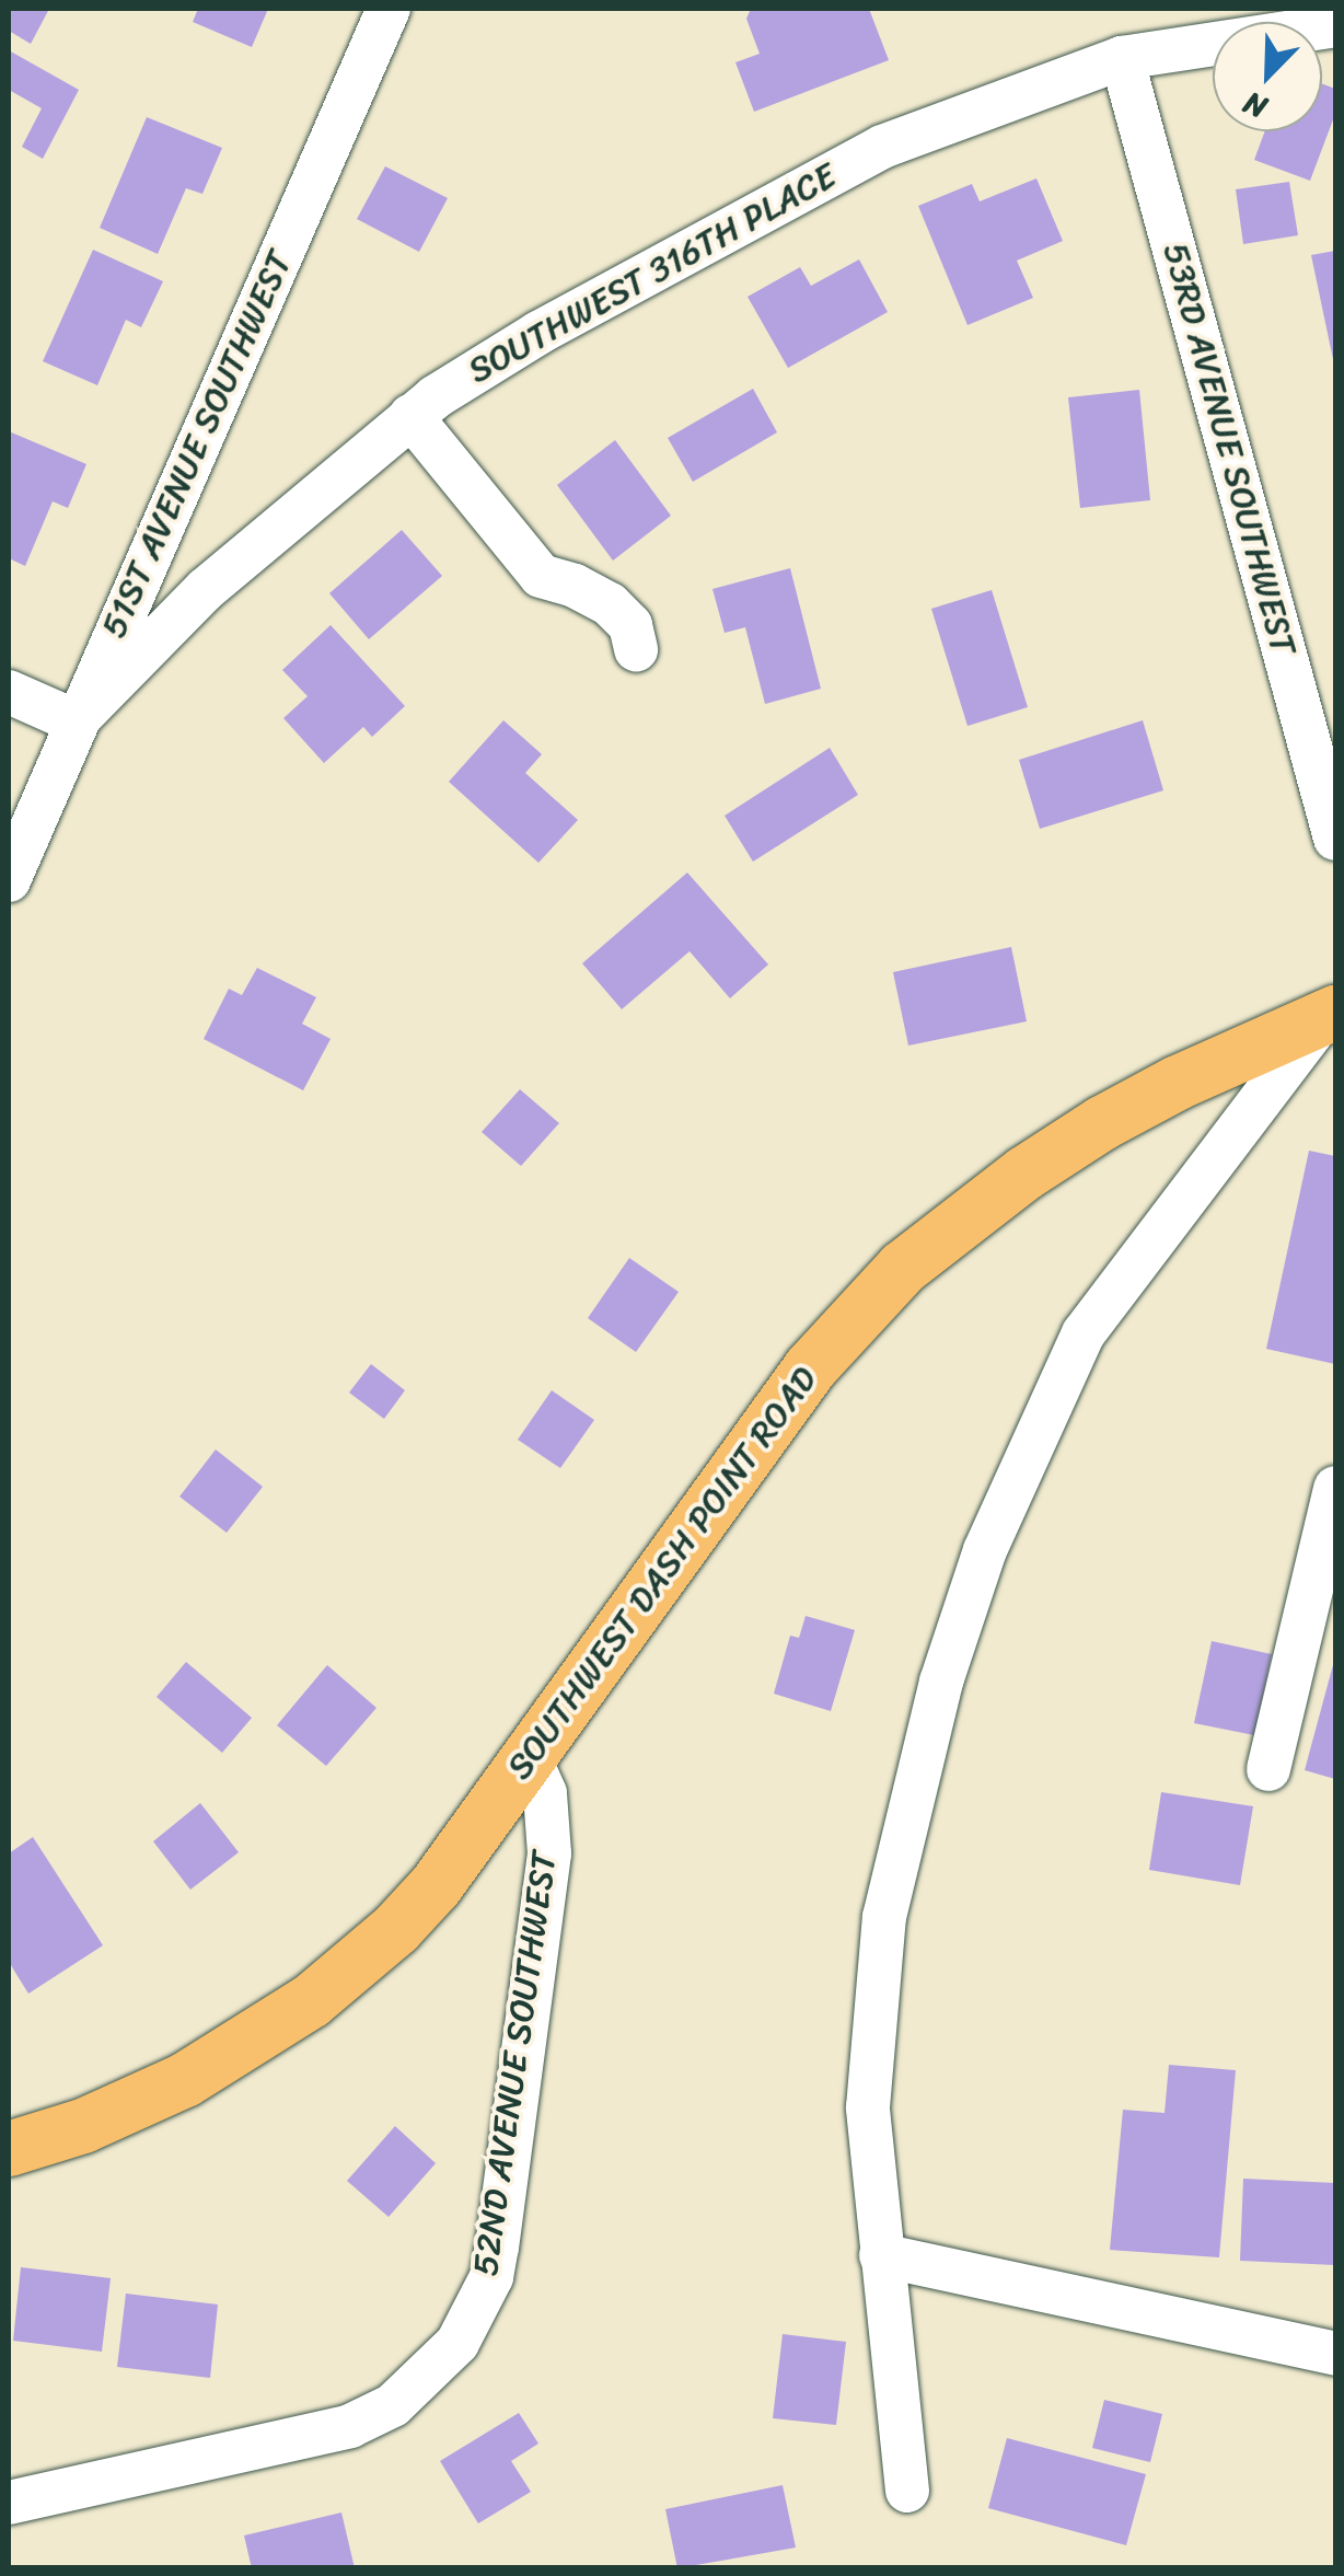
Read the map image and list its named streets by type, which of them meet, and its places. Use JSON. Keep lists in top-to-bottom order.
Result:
{
  "streets": {
    "main road": ["SOUTHWEST DASH POINT ROAD"],
    "street": [
      "SOUTHWEST 316TH PLACE",
      "51ST AVENUE SOUTHWEST",
      "53RD AVENUE SOUTHWEST",
      "52ND AVENUE SOUTHWEST"
    ]
  },
  "crossings": [
    ["SOUTHWEST 316TH PLACE", "51ST AVENUE SOUTHWEST"],
    ["SOUTHWEST 316TH PLACE", "53RD AVENUE SOUTHWEST"],
    ["SOUTHWEST DASH POINT ROAD", "52ND AVENUE SOUTHWEST"]
  ],
  "north": "bottom left"
}
